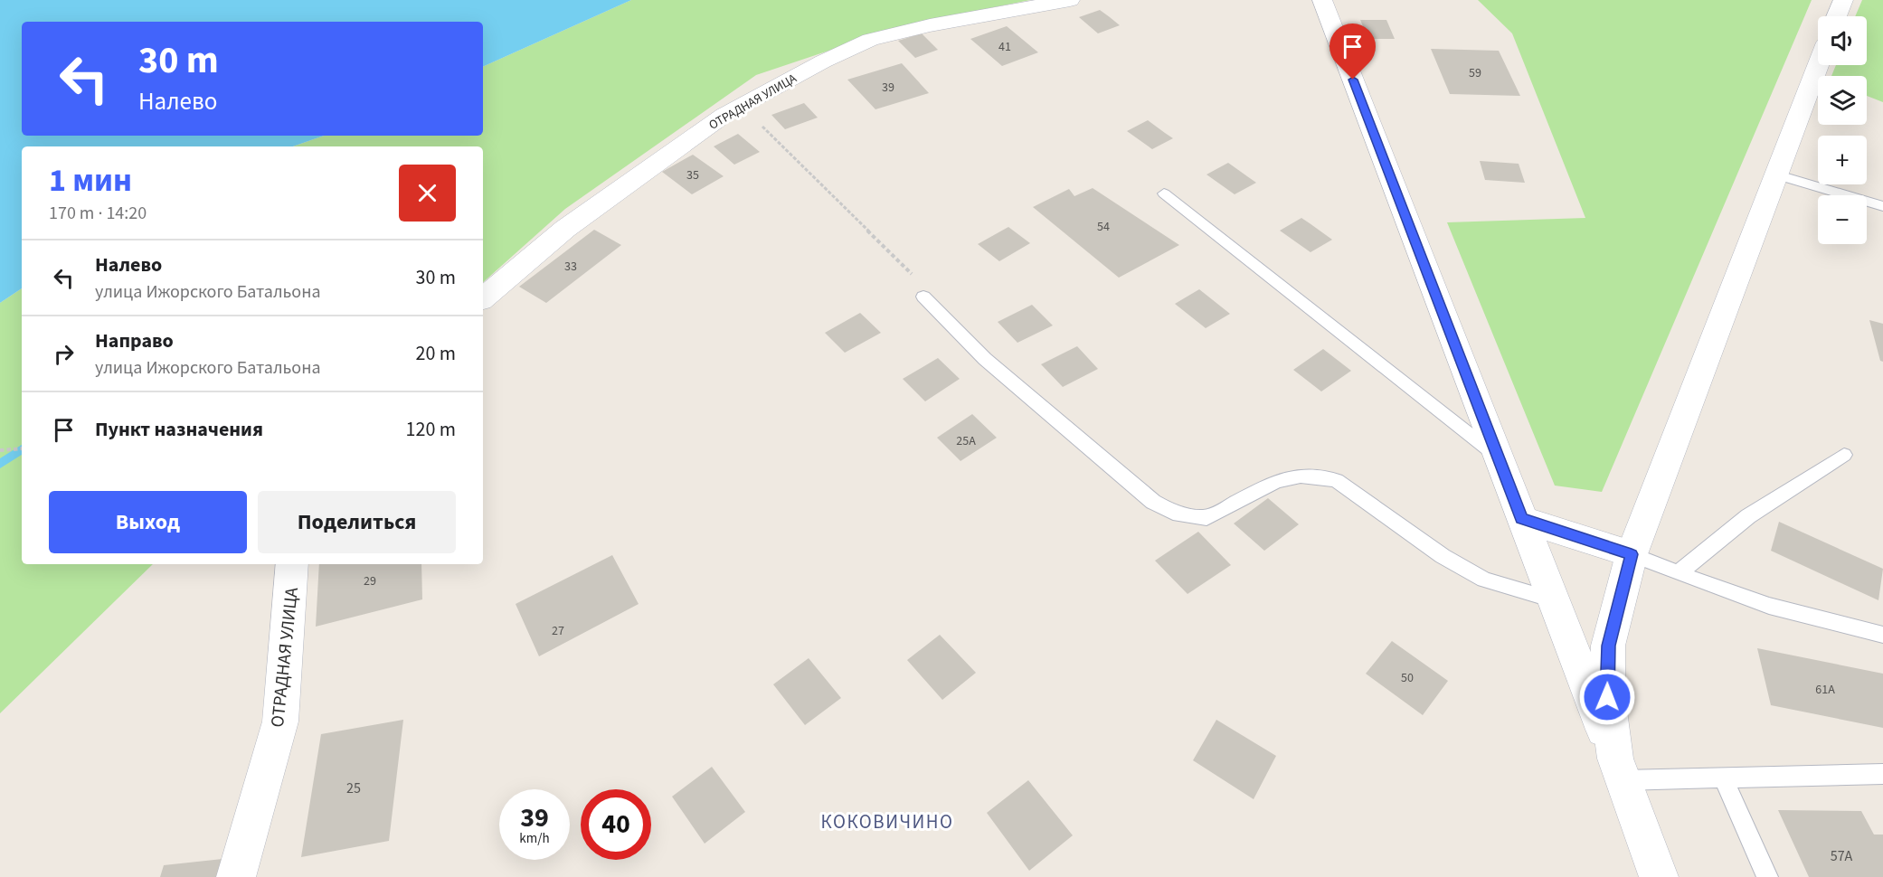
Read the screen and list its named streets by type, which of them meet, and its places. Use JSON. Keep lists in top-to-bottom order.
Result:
{
  "streets": {
    "street": ["ОТРАДНАЯ УЛИЦА"]
  },
  "districts": ["КОКОВИЧИНО"],
  "house_numbers": [
    "41",
    "59",
    "39",
    "35",
    "54",
    "33",
    "25А",
    "29",
    "27",
    "50",
    "61А",
    "25",
    "57А"
  ],
  "page": {
    "map_buttons": ["+", "−"],
    "turn": ["30 m", "Налево"],
    "heading": ["1 мин", "170 m · 14:20"],
    "list": [
      {
        "name": "Налево",
        "note": "улица Ижорского Батальона",
        "value": "30 m"
      },
      {
        "name": "Направо",
        "note": "улица Ижорского Батальона",
        "value": "20 m"
      },
      {
        "name": "Пункт назначения",
        "value": "120 m"
      }
    ],
    "buttons": ["Выход", "Поделиться"],
    "speed": "39 km/h",
    "limit": "40"
  }
}
